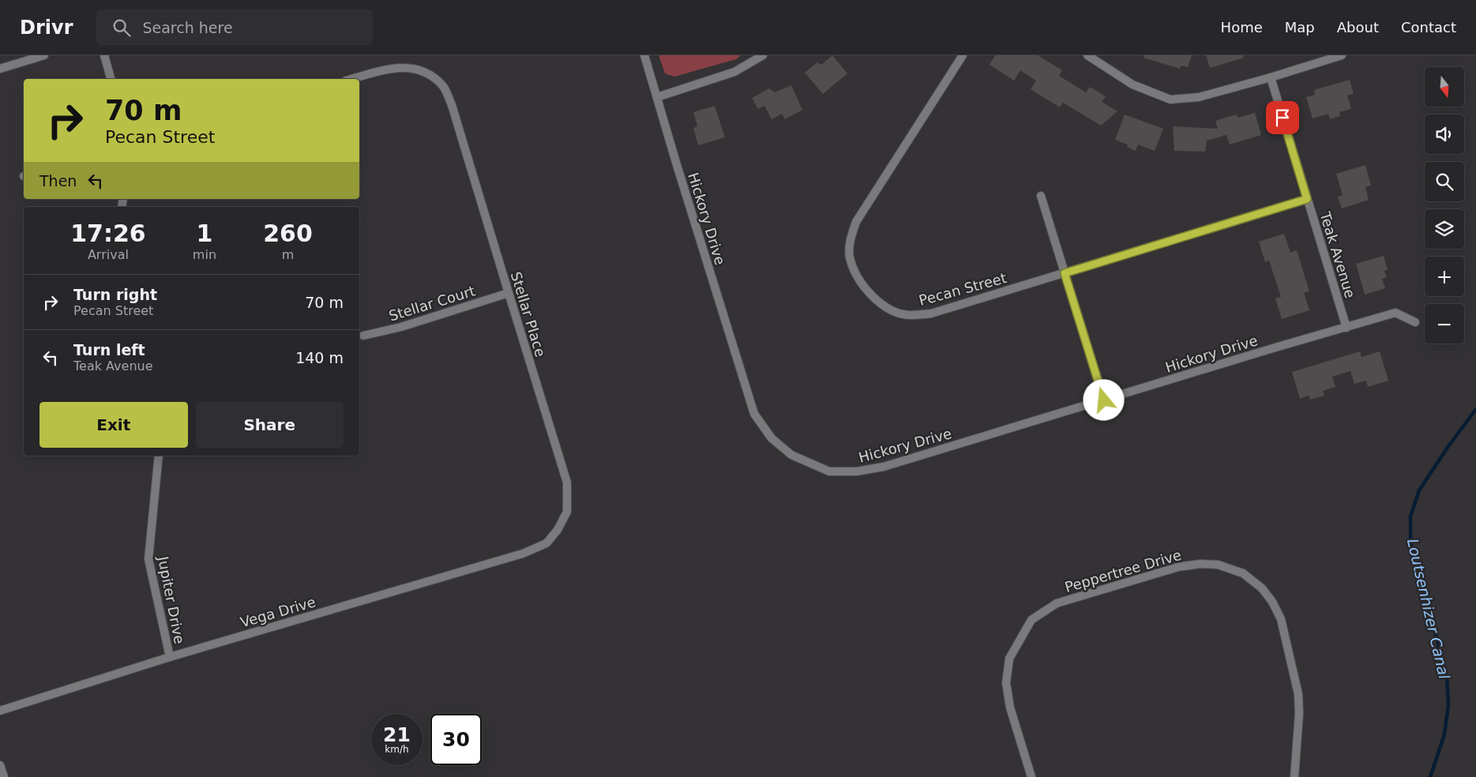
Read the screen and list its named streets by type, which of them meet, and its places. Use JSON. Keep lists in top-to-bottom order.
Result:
{
  "streets": {
    "street": [
      "Hickory Drive",
      "Teak Avenue",
      "Pecan Street",
      "Stellar Court",
      "Stellar Place",
      "Peppertree Drive",
      "Jupiter Drive",
      "Vega Drive"
    ]
  },
  "crossings": [
    ["Hickory Drive", "Teak Avenue"],
    ["Teak Avenue", "Pecan Street"],
    ["Stellar Court", "Stellar Place"],
    ["Stellar Place", "Vega Drive"],
    ["Jupiter Drive", "Vega Drive"]
  ],
  "water": ["Loutsenhizer Canal"],
  "north": "bottom",
  "page": {
    "header": "Drivr",
    "search": "Search here",
    "nav": [
      "Home",
      "Map",
      "About",
      "Contact"
    ],
    "map_buttons": ["+", "−"],
    "turn": ["70 m", "Pecan Street"],
    "then": "Then",
    "eta": [
      "17:26",
      "Arrival",
      "1",
      "min",
      "260",
      "m"
    ],
    "list": [
      {
        "name": "Turn right",
        "note": "Pecan Street",
        "value": "70 m"
      },
      {
        "name": "Turn left",
        "note": "Teak Avenue",
        "value": "140 m"
      }
    ],
    "buttons": ["Exit", "Share"],
    "speed": "21 km/h",
    "limit": "30"
  }
}
